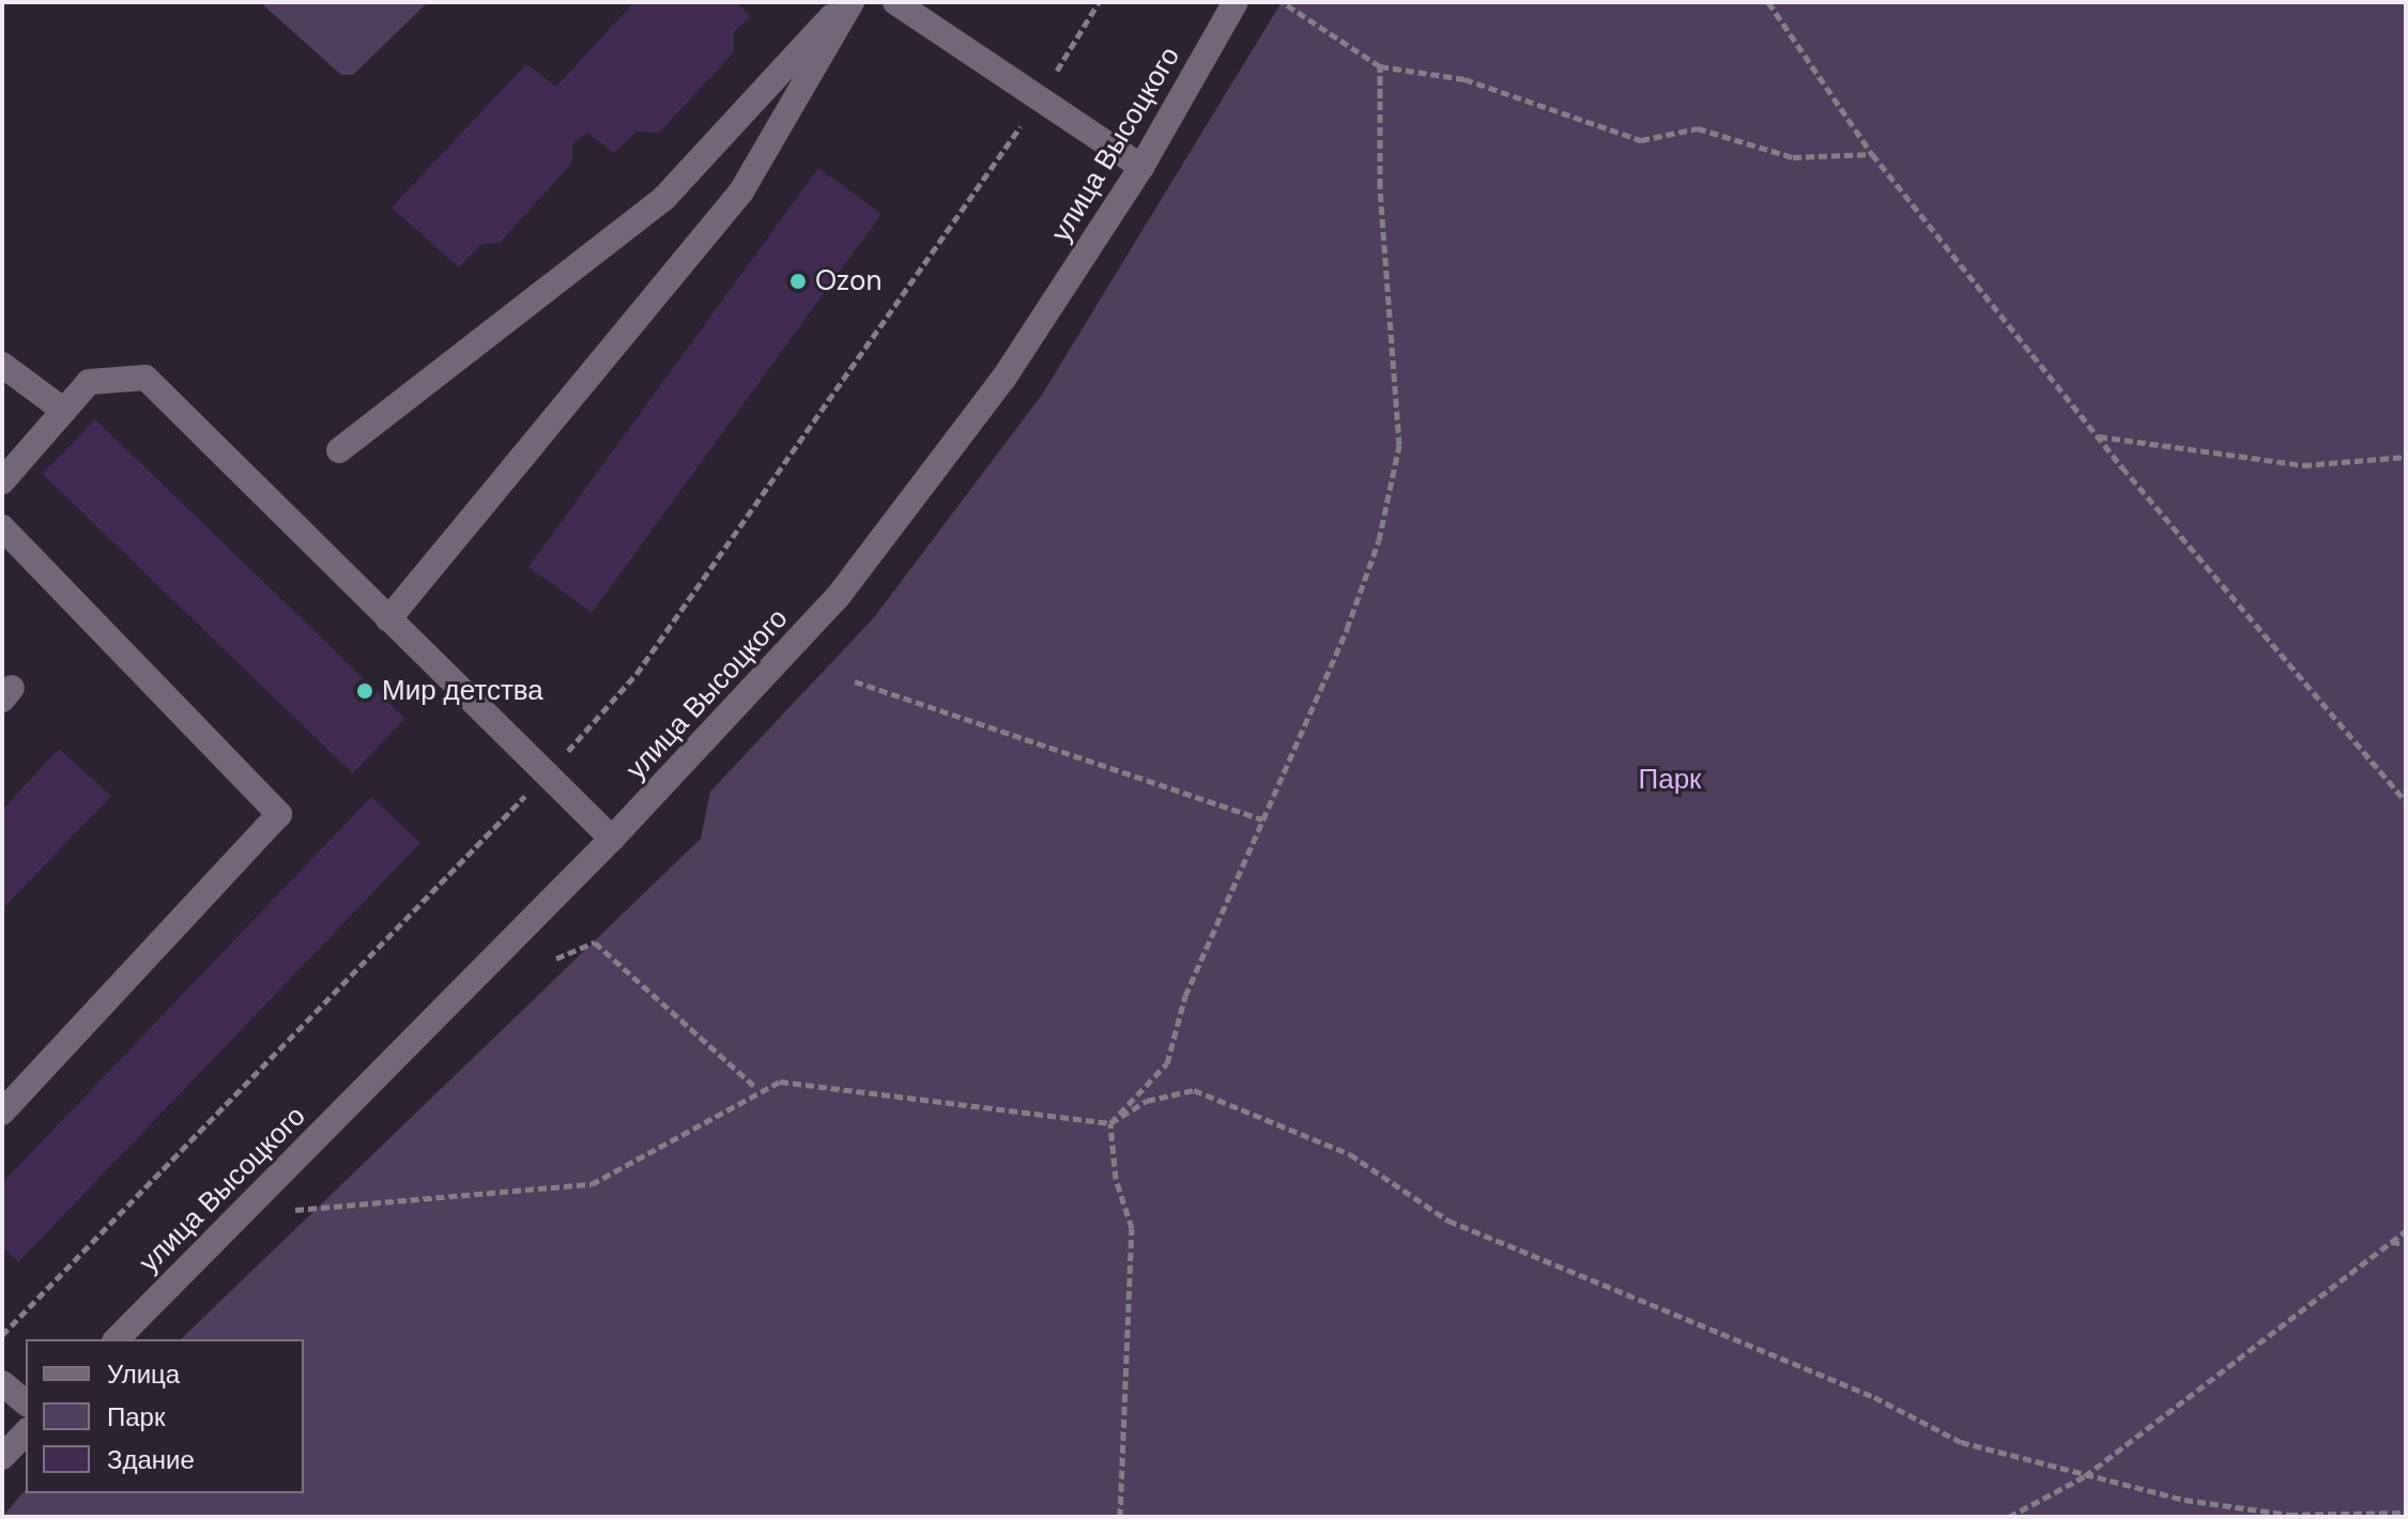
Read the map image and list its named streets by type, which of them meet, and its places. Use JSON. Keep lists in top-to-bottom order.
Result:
{
  "streets": {
    "street": ["улица Высоцкого"]
  },
  "parks": ["Парк"],
  "places": ["Ozon", "Мир детства"],
  "legend": ["Улица", "Парк", "Здание"]
}
